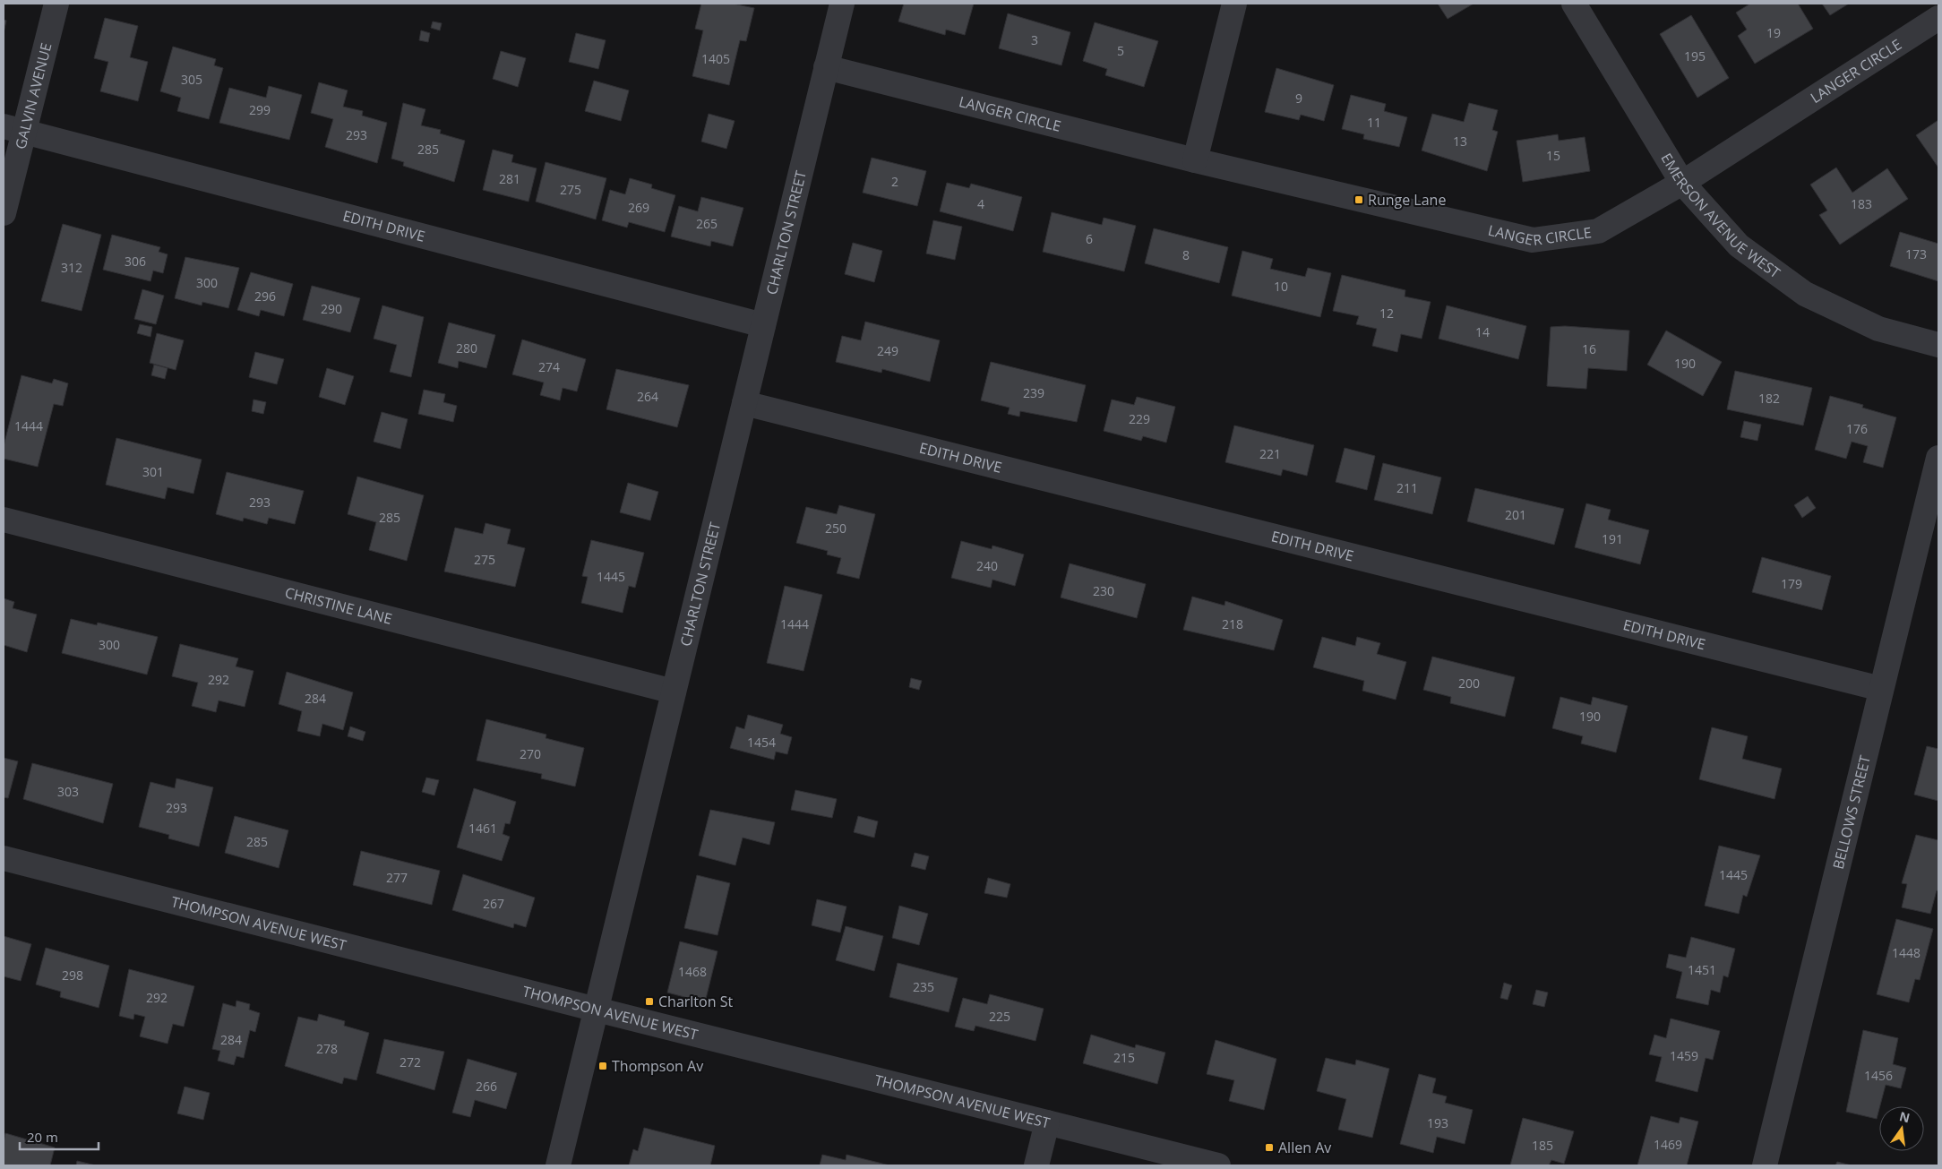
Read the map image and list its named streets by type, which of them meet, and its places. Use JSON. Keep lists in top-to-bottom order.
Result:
{
  "streets": {
    "street": [
      "LANGER CIRCLE",
      "GALVIN AVENUE",
      "EMERSON AVENUE WEST",
      "EDITH DRIVE",
      "CHARLTON STREET",
      "CHRISTINE LANE",
      "BELLOWS STREET",
      "THOMPSON AVENUE WEST"
    ]
  },
  "crossings": [
    ["LANGER CIRCLE", "EMERSON AVENUE WEST"],
    ["LANGER CIRCLE", "CHARLTON STREET"],
    ["GALVIN AVENUE", "EDITH DRIVE"],
    ["EDITH DRIVE", "CHARLTON STREET"],
    ["EDITH DRIVE", "BELLOWS STREET"],
    ["CHARLTON STREET", "CHRISTINE LANE"],
    ["CHARLTON STREET", "THOMPSON AVENUE WEST"]
  ],
  "places": {
    "transit": [
      "Runge Lane",
      "Charlton St",
      "Thompson Av",
      "Allen Av"
    ]
  },
  "house_numbers": [
    "19",
    "3",
    "5",
    "195",
    "1405",
    "305",
    "9",
    "299",
    "11",
    "293",
    "13",
    "285",
    "15",
    "281",
    "2",
    "275",
    "4",
    "183",
    "269",
    "265",
    "6",
    "173",
    "8",
    "306",
    "312",
    "300",
    "10",
    "296",
    "290",
    "12",
    "14",
    "280",
    "16",
    "249",
    "190",
    "274",
    "239",
    "264",
    "182",
    "229",
    "1444",
    "176",
    "221",
    "301",
    "211",
    "293",
    "201",
    "285",
    "250",
    "191",
    "275",
    "240",
    "1445",
    "179",
    "230",
    "1444",
    "218",
    "300",
    "292",
    "200",
    "284",
    "190",
    "1454",
    "270",
    "303",
    "293",
    "1461",
    "285",
    "1445",
    "277",
    "267",
    "1448",
    "1451",
    "1468",
    "298",
    "235",
    "292",
    "225",
    "284",
    "278",
    "1459",
    "215",
    "272",
    "1456",
    "266",
    "193",
    "1469",
    "185"
  ],
  "scale_bar": "20 m",
  "north": "top"
}
